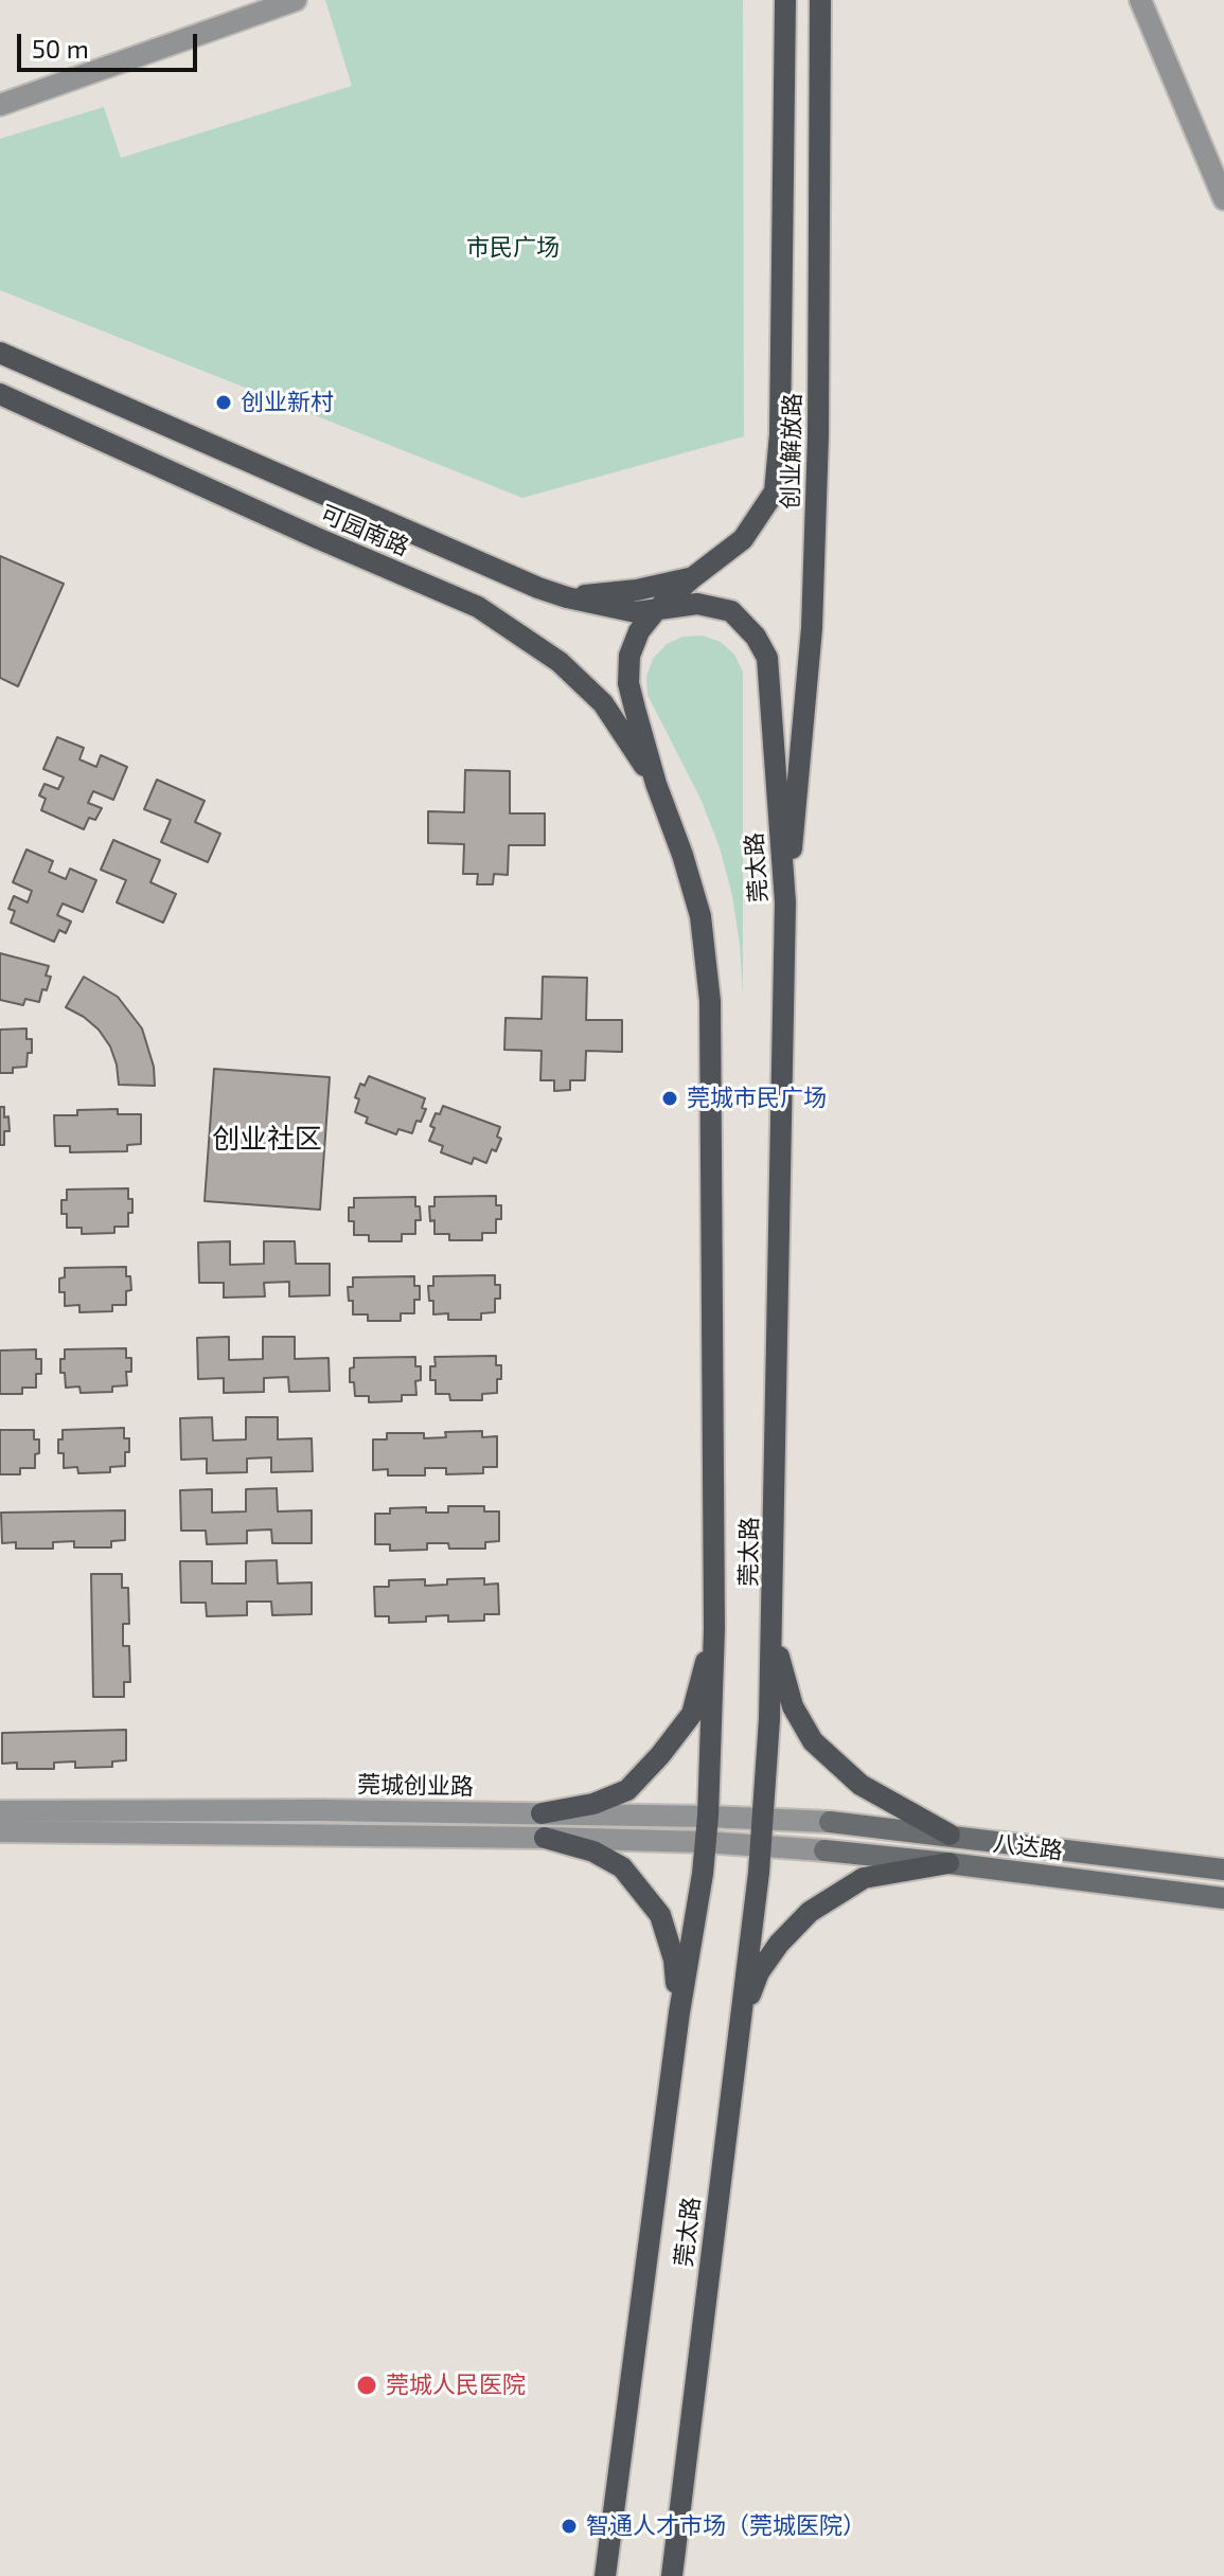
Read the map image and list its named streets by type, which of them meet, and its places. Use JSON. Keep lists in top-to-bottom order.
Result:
{
  "streets": {
    "main road": [
      "创业解放路",
      "可园南路",
      "莞太路",
      "八达路"
    ],
    "street": ["莞城创业路"]
  },
  "crossings": [
    ["创业解放路", "可园南路"],
    ["创业解放路", "莞太路"],
    ["可园南路", "莞太路"],
    ["莞太路", "莞城创业路"],
    ["莞城创业路", "八达路"]
  ],
  "districts": ["创业社区"],
  "parks": ["市民广场"],
  "places": [
    "创业新村",
    "莞城市民广场",
    "莞城人民医院",
    "智通人才市场（莞城医院）"
  ],
  "scale_bar": "50 m"
}
